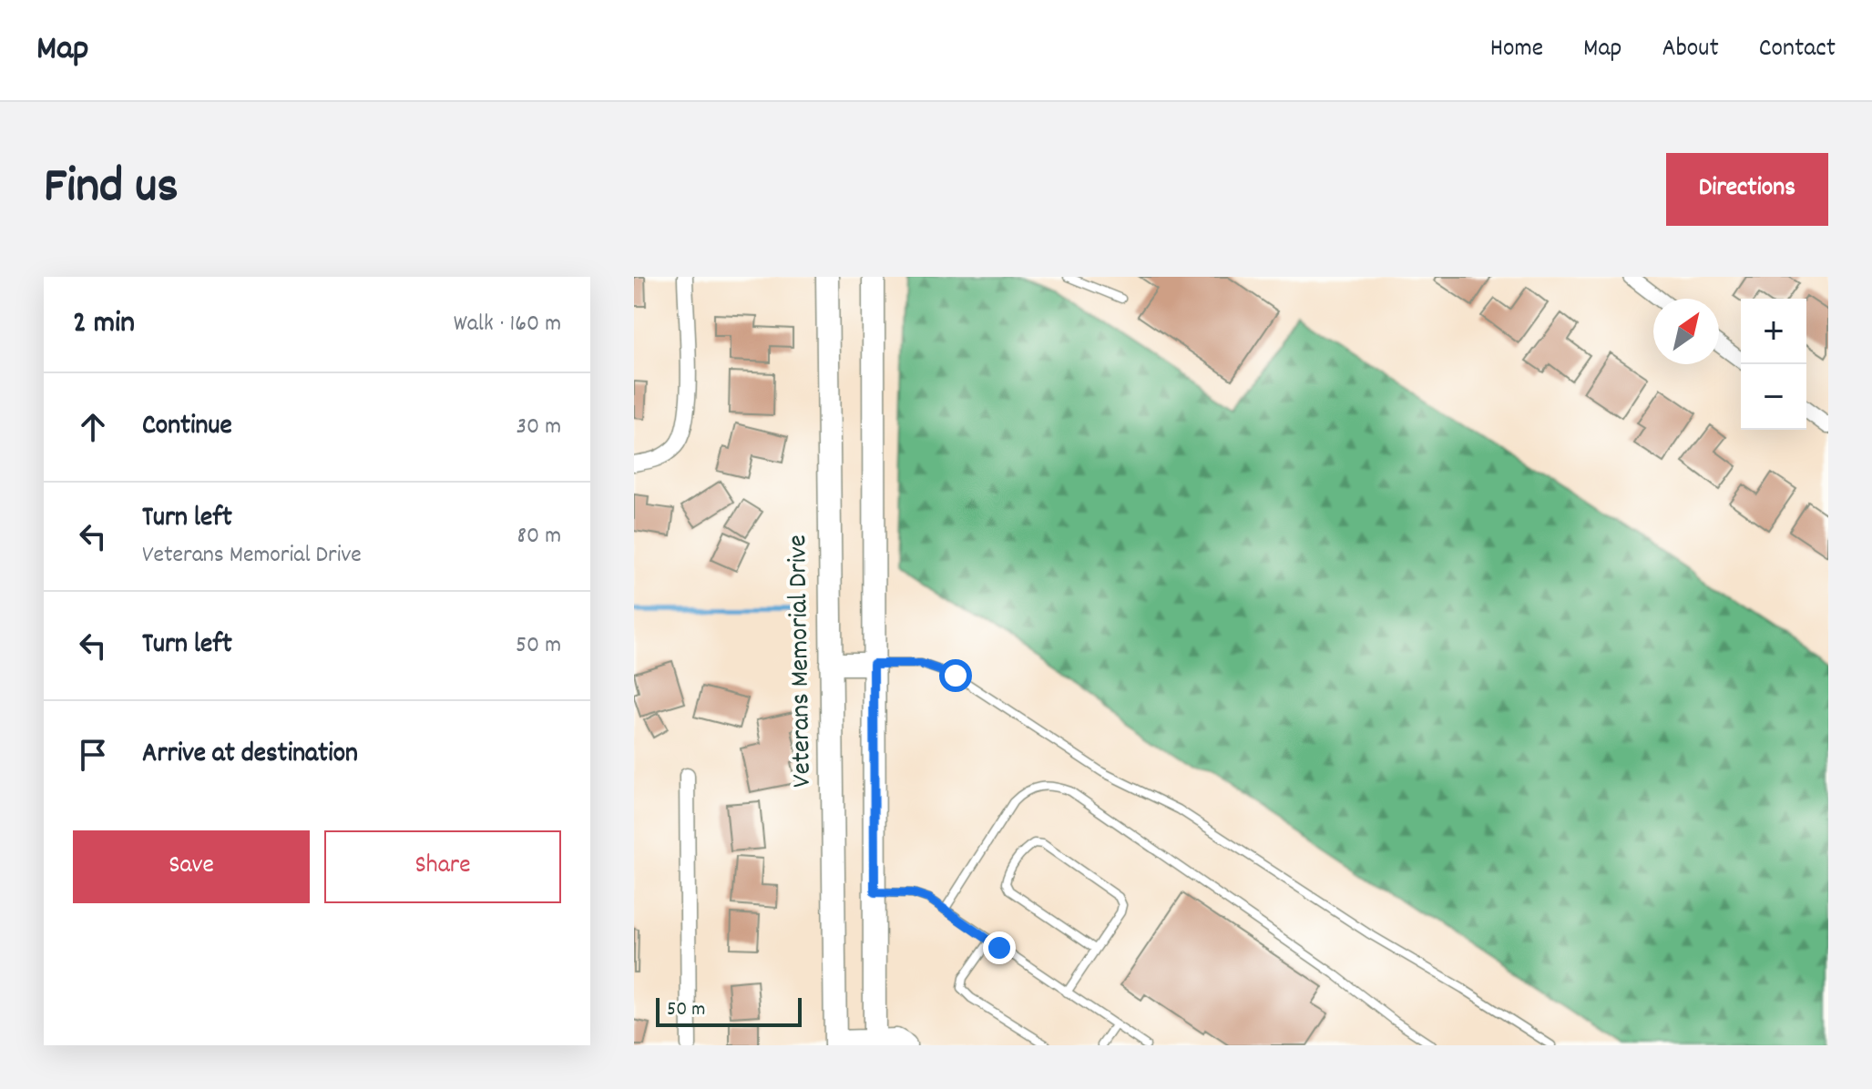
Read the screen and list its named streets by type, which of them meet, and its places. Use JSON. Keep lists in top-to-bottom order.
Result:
{
  "streets": {
    "main road": ["Veterans Memorial Drive"]
  },
  "scale_bar": "50 m",
  "north": "top right",
  "page": {
    "header": "Map",
    "nav": [
      "Home",
      "Map",
      "About",
      "Contact"
    ],
    "title": "Find us",
    "buttons": [
      "Directions",
      ["Save", "Share"]
    ],
    "heading": ["2 min", "Walk · 160 m"],
    "map_buttons": ["+", "−"],
    "list": [
      ["Continue", "30 m"],
      ["Turn left", "Veterans Memorial Drive", "80 m"],
      ["Turn left", "50 m"],
      "Arrive at destination"
    ],
    "scale": "50 m"
  }
}
